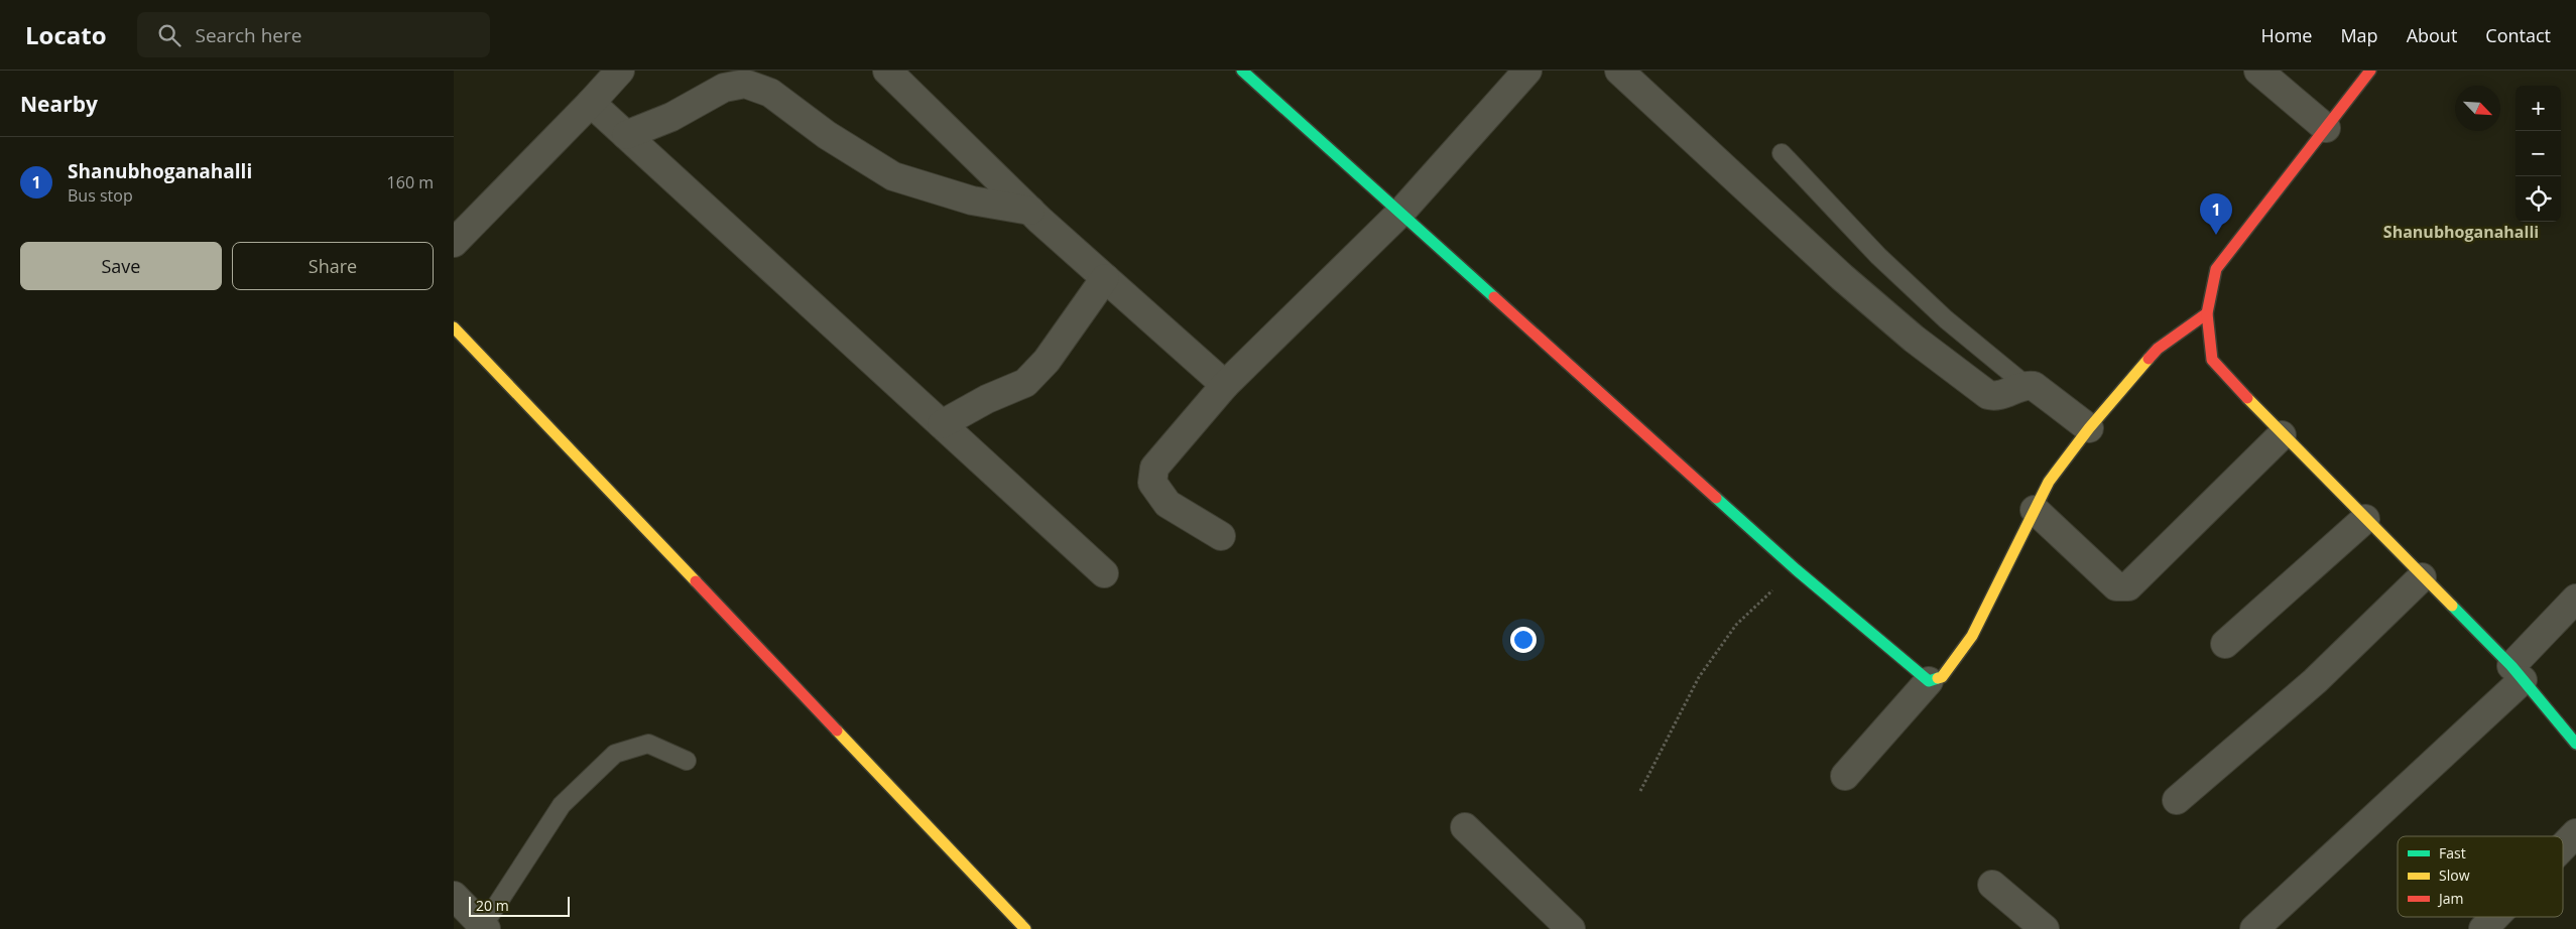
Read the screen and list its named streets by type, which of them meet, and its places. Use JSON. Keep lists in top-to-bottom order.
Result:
{
  "districts": ["Shanubhoganahalli"],
  "legend": ["Fast", "Slow", "Jam"],
  "scale_bar": "20 m",
  "north": "bottom right",
  "page": {
    "header": "Locato",
    "search": "Search here",
    "nav": [
      "Home",
      "Map",
      "About",
      "Contact"
    ],
    "heading": "Nearby",
    "map_buttons": ["+", "−"],
    "list": [
      {
        "mark": "1",
        "name": "Shanubhoganahalli",
        "note": "Bus stop",
        "value": "160 m"
      }
    ],
    "pins": "1",
    "buttons": ["Save", "Share"],
    "scale": "20 m"
  }
}
